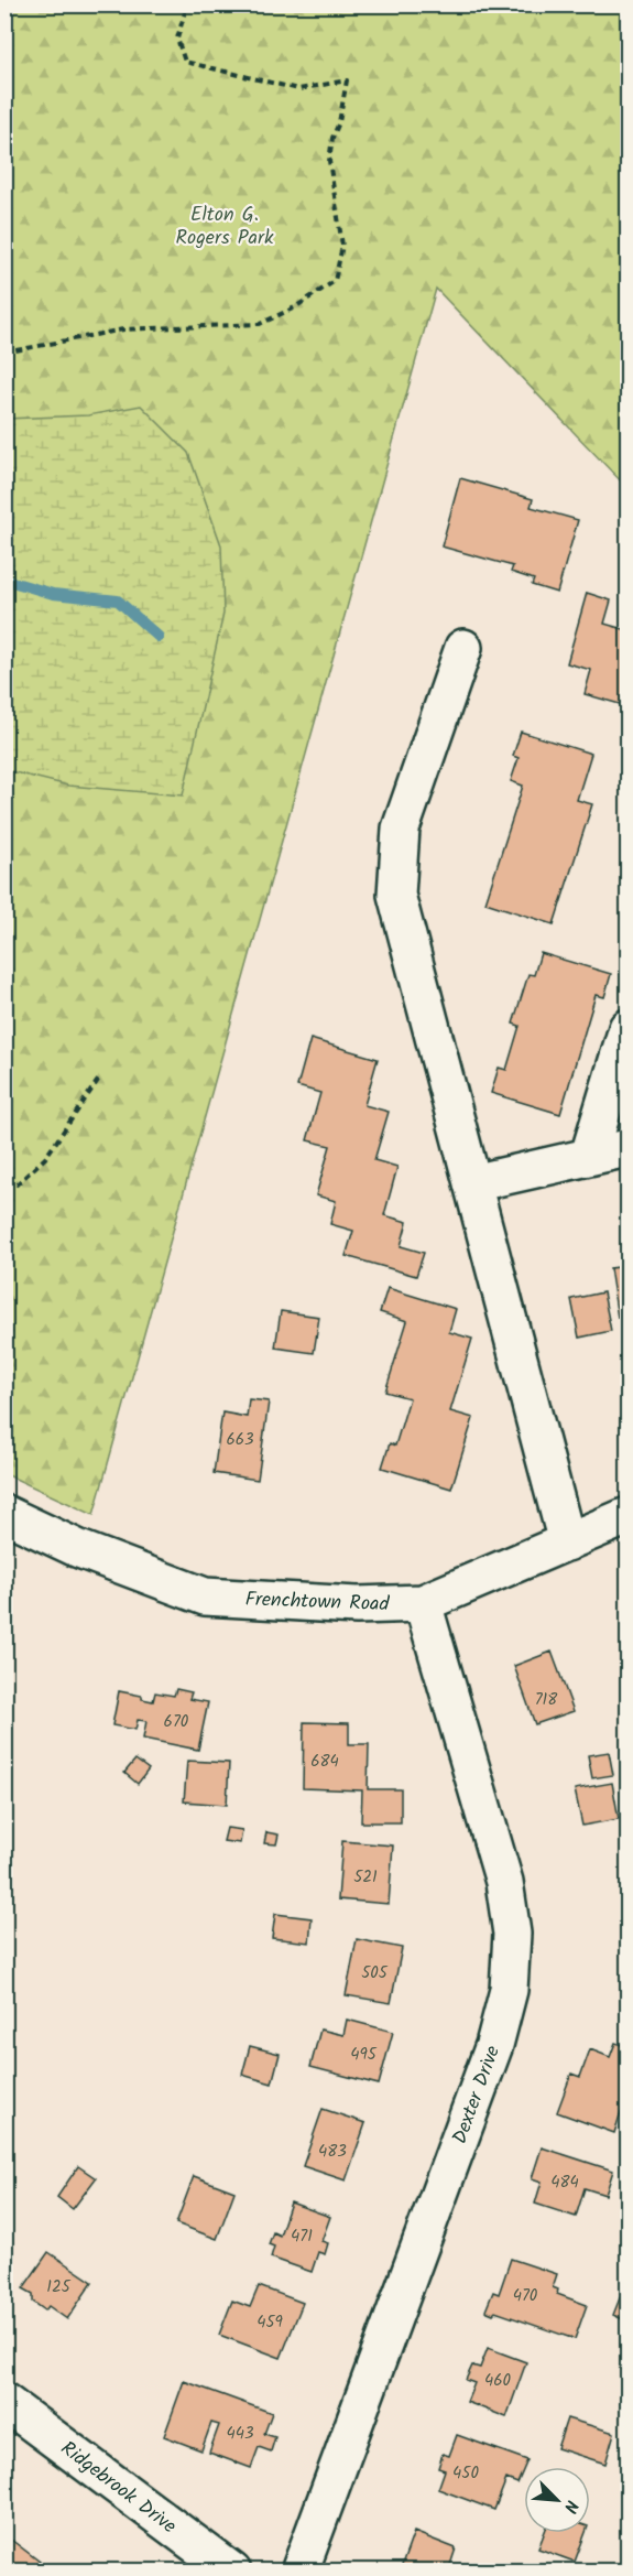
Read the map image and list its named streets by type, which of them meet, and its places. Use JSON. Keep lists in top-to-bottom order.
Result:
{
  "streets": {
    "street": ["Frenchtown Road", "Dexter Drive", "Ridgebrook Drive"]
  },
  "crossings": [
    ["Frenchtown Road", "Dexter Drive"]
  ],
  "parks": ["Elton G. Rogers Park"],
  "house_numbers": [
    "663",
    "718",
    "670",
    "684",
    "521",
    "505",
    "495",
    "483",
    "484",
    "471",
    "125",
    "470",
    "459",
    "460",
    "443",
    "450"
  ],
  "north": "bottom right"
}
